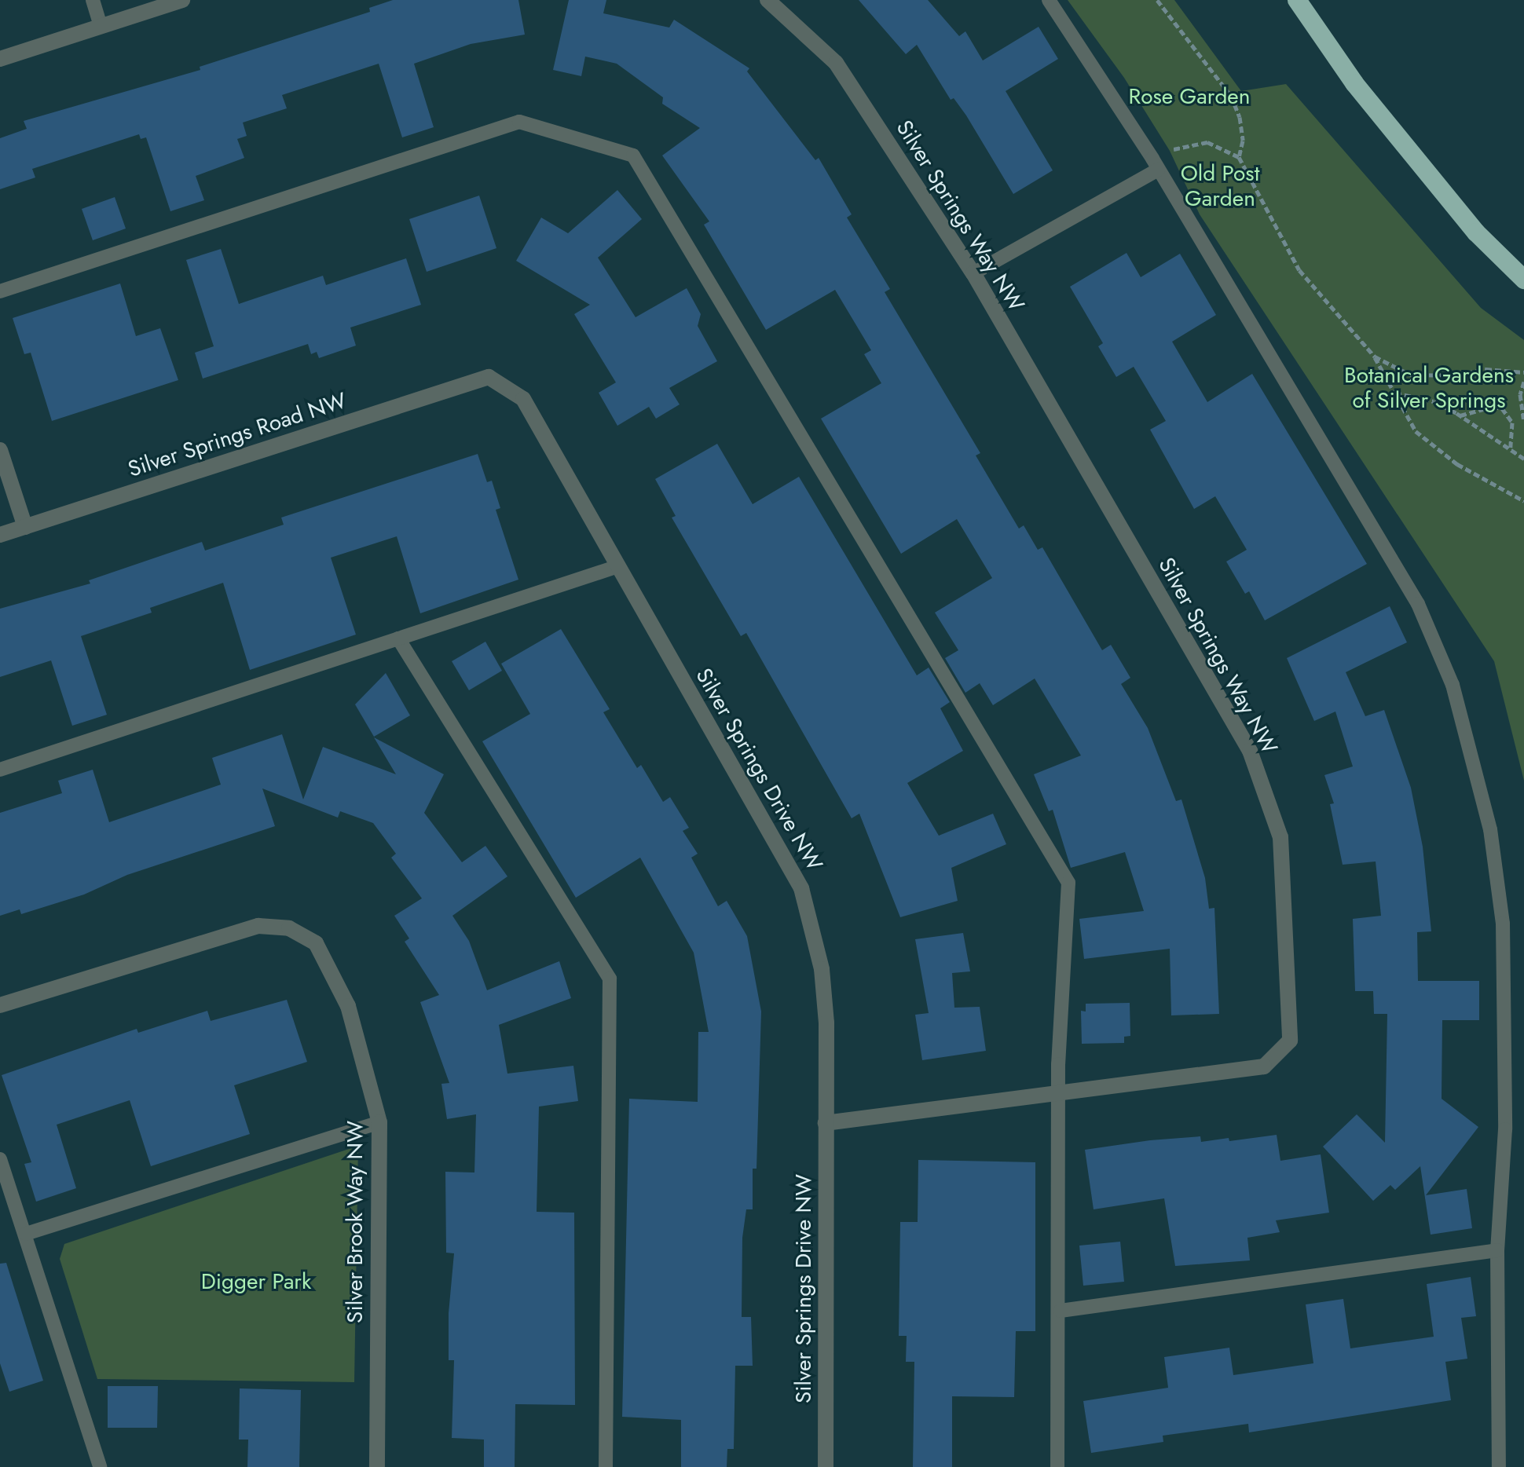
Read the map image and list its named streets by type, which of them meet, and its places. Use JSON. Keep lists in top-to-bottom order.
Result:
{
  "streets": {
    "street": [
      "Silver Springs Way NW",
      "Silver Springs Road NW",
      "Silver Springs Drive NW",
      "Silver Brook Way NW"
    ]
  },
  "crossings": [
    ["Silver Springs Way NW", "Silver Springs Drive NW"],
    ["Silver Springs Road NW", "Silver Springs Drive NW"]
  ],
  "parks": [
    "Rose Garden",
    "Old Post Garden",
    "Botanical Gardens of Silver Springs",
    "Digger Park"
  ]
}
